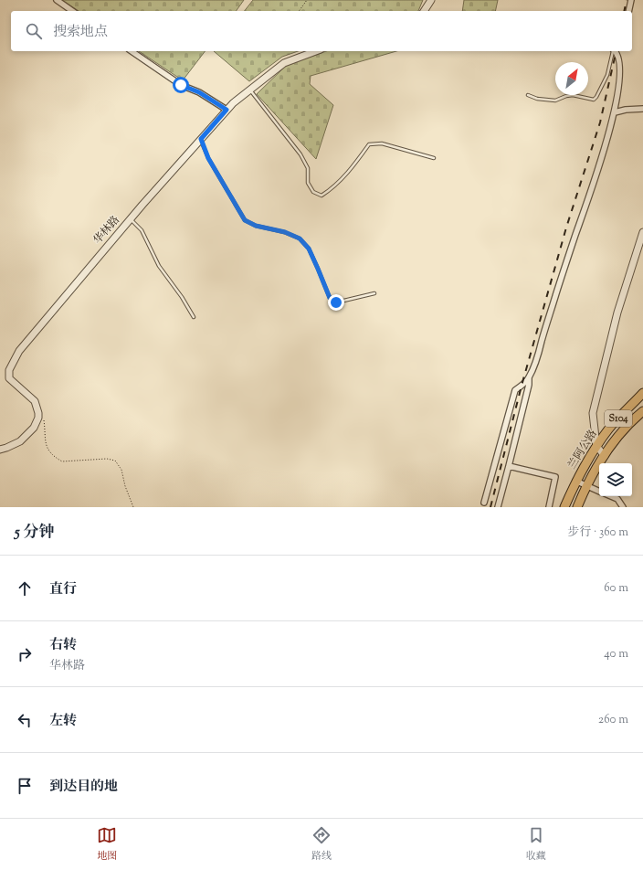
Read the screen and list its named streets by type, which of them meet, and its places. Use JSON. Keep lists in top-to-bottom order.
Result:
{
  "streets": {
    "highway": ["S104", "兰阿公路"],
    "street": ["华林路"]
  },
  "north": "top right",
  "page": {
    "search": "搜索地点",
    "heading": ["5 分钟", "步行 · 360 m"],
    "list": [
      ["直行", "60 m"],
      ["右转", "华林路", "40 m"],
      ["左转", "260 m"],
      "到达目的地"
    ],
    "nav": ["地图", "路线", "收藏"]
  }
}
